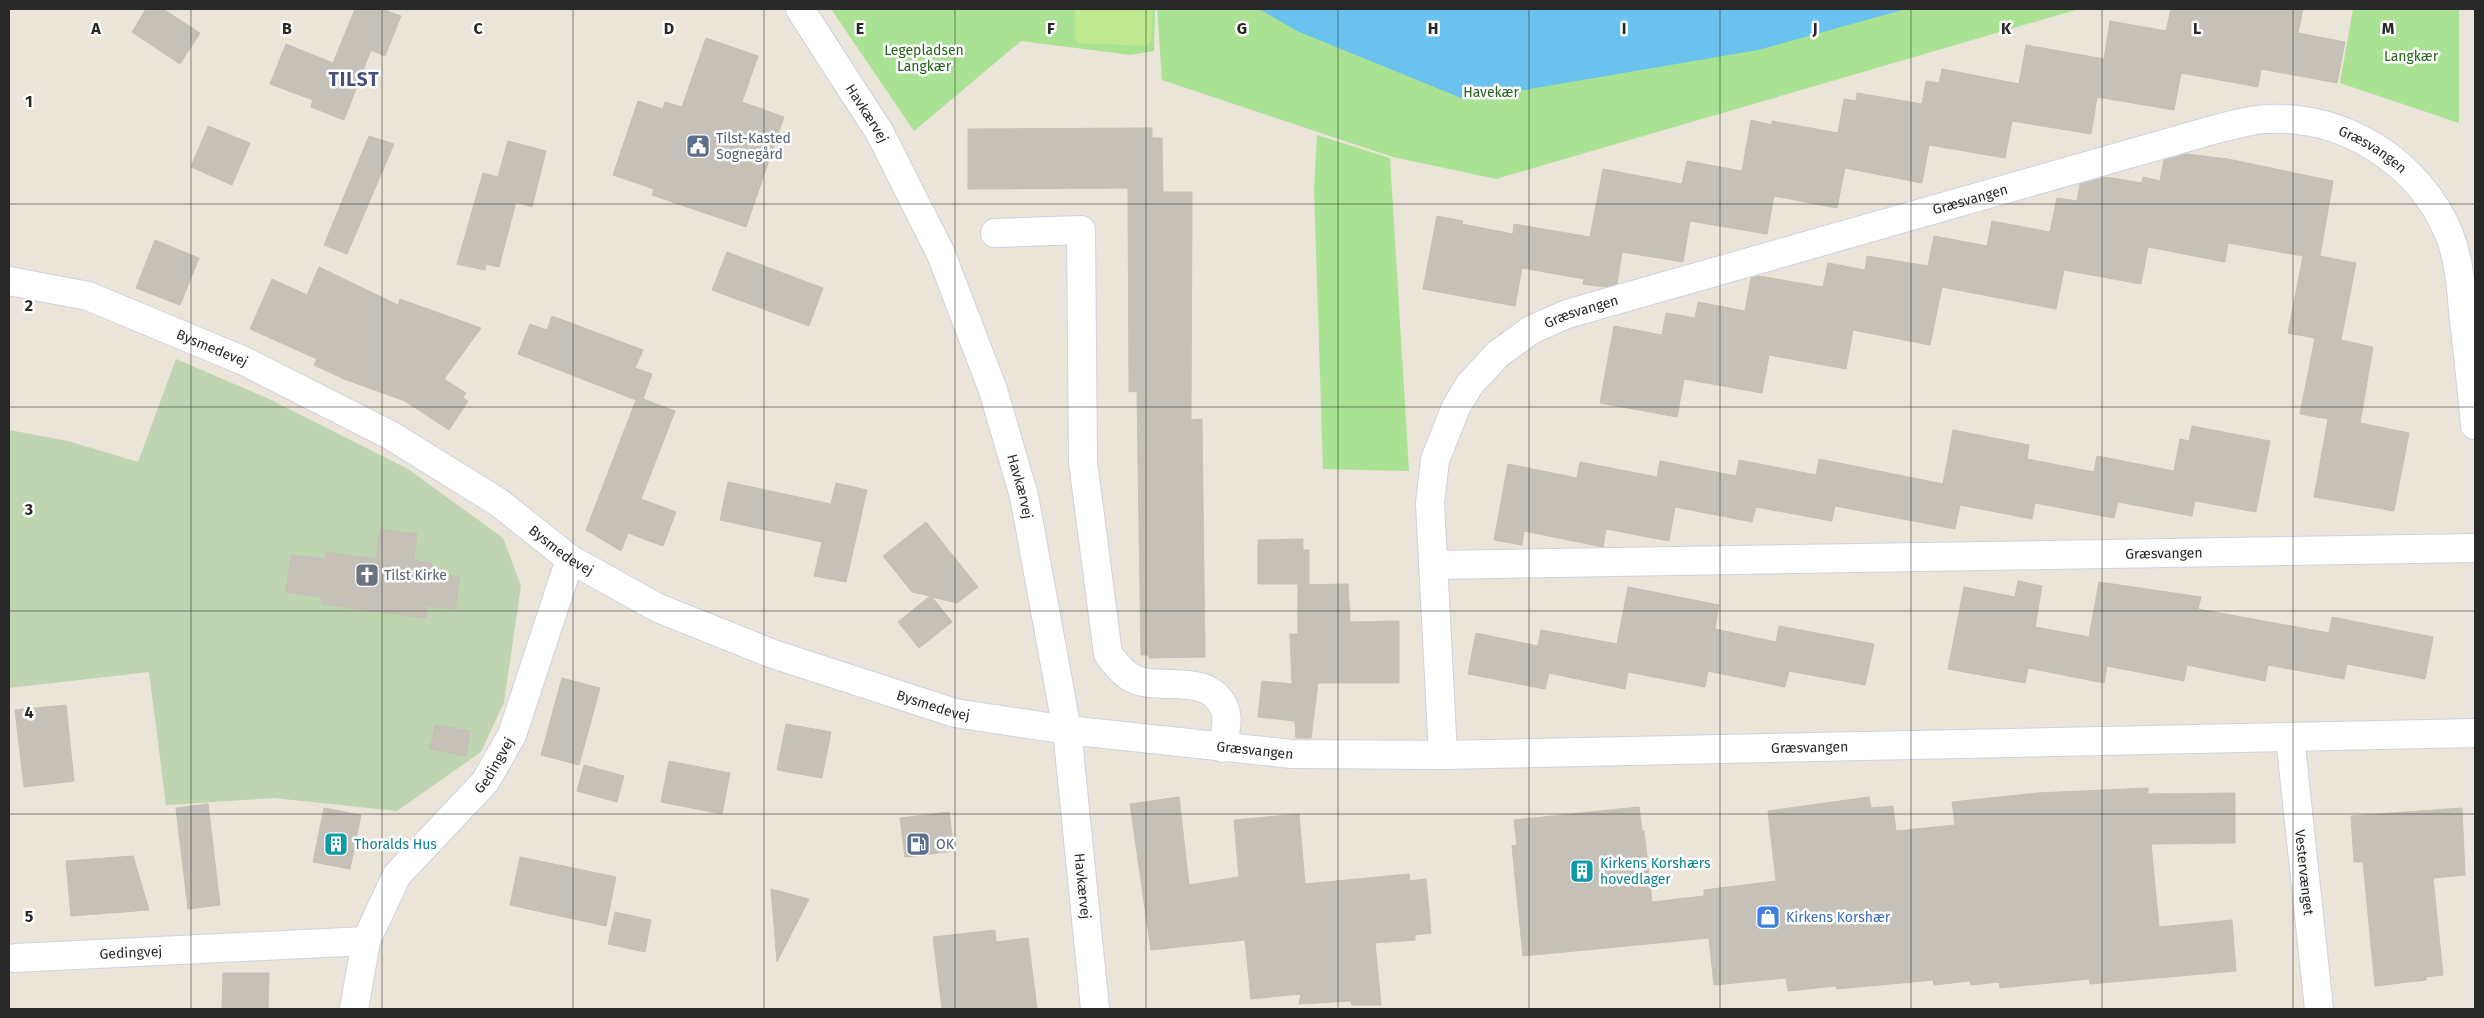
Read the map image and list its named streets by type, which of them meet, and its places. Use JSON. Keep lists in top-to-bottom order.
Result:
{
  "streets": {
    "street": [
      "Havkærvej",
      "Græsvangen",
      "Bysmedevej",
      "Gedingvej",
      "Vestervænget"
    ]
  },
  "crossings": [
    ["Havkærvej", "Græsvangen"],
    ["Havkærvej", "Bysmedevej"],
    ["Græsvangen", "Bysmedevej"],
    ["Græsvangen", "Vestervænget"],
    ["Bysmedevej", "Gedingvej"]
  ],
  "districts": ["TILST"],
  "parks": ["Legepladsen Langkær", "Langkær", "Havekær"],
  "places": {
    "public building": ["Tilst-Kasted Sognegård"],
    "church": ["Tilst Kirke"],
    "building": ["Thoralds Hus", "Kirkens Korshærs hovedlager"],
    "fuel station": ["OK"],
    "shop": ["Kirkens Korshær"]
  },
  "grid": {
    "columns": [
      "A",
      "B",
      "C",
      "D",
      "E",
      "F",
      "G",
      "H",
      "I",
      "J",
      "K",
      "L",
      "M"
    ],
    "rows": [
      "1",
      "2",
      "3",
      "4",
      "5"
    ]
  }
}
